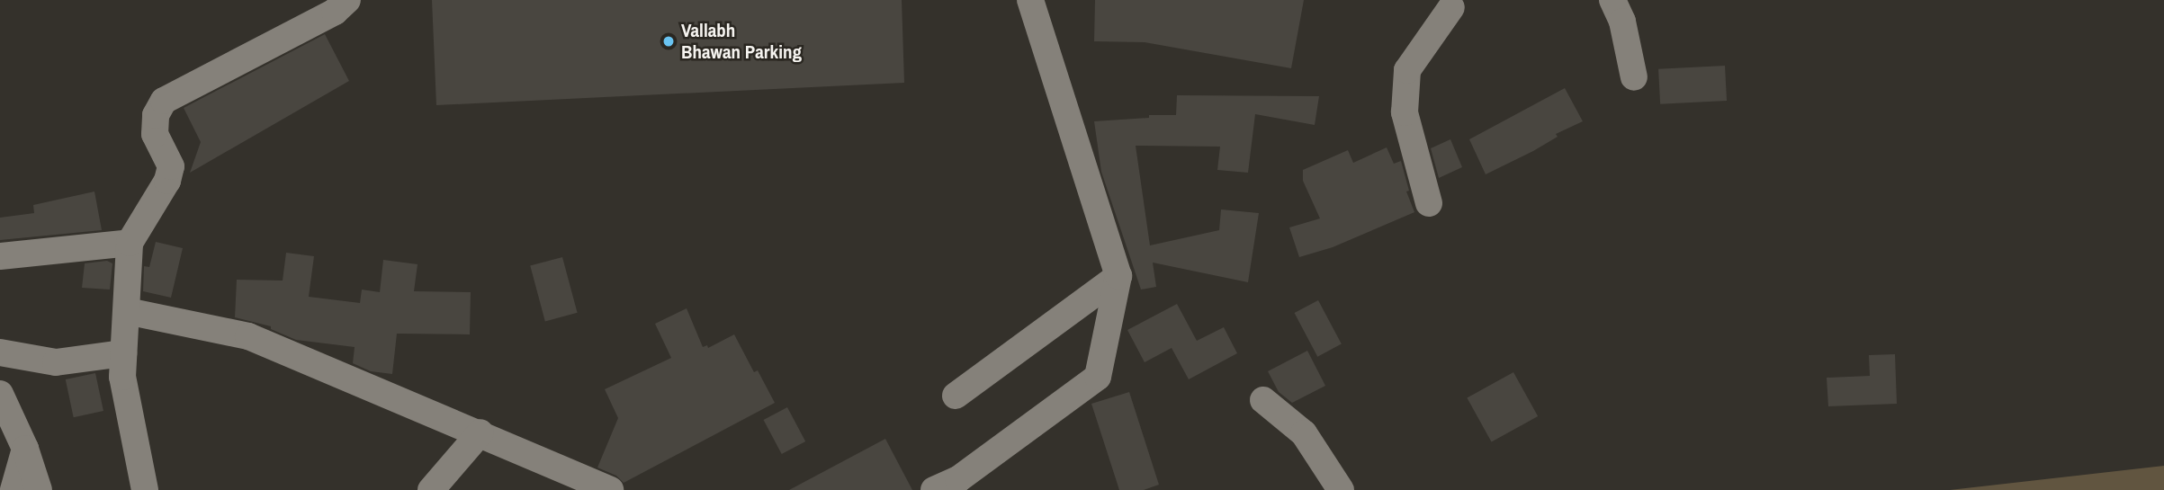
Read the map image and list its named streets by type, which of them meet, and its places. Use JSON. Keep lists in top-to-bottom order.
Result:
{
  "places": ["Vallabh Bhawan Parking"]
}
